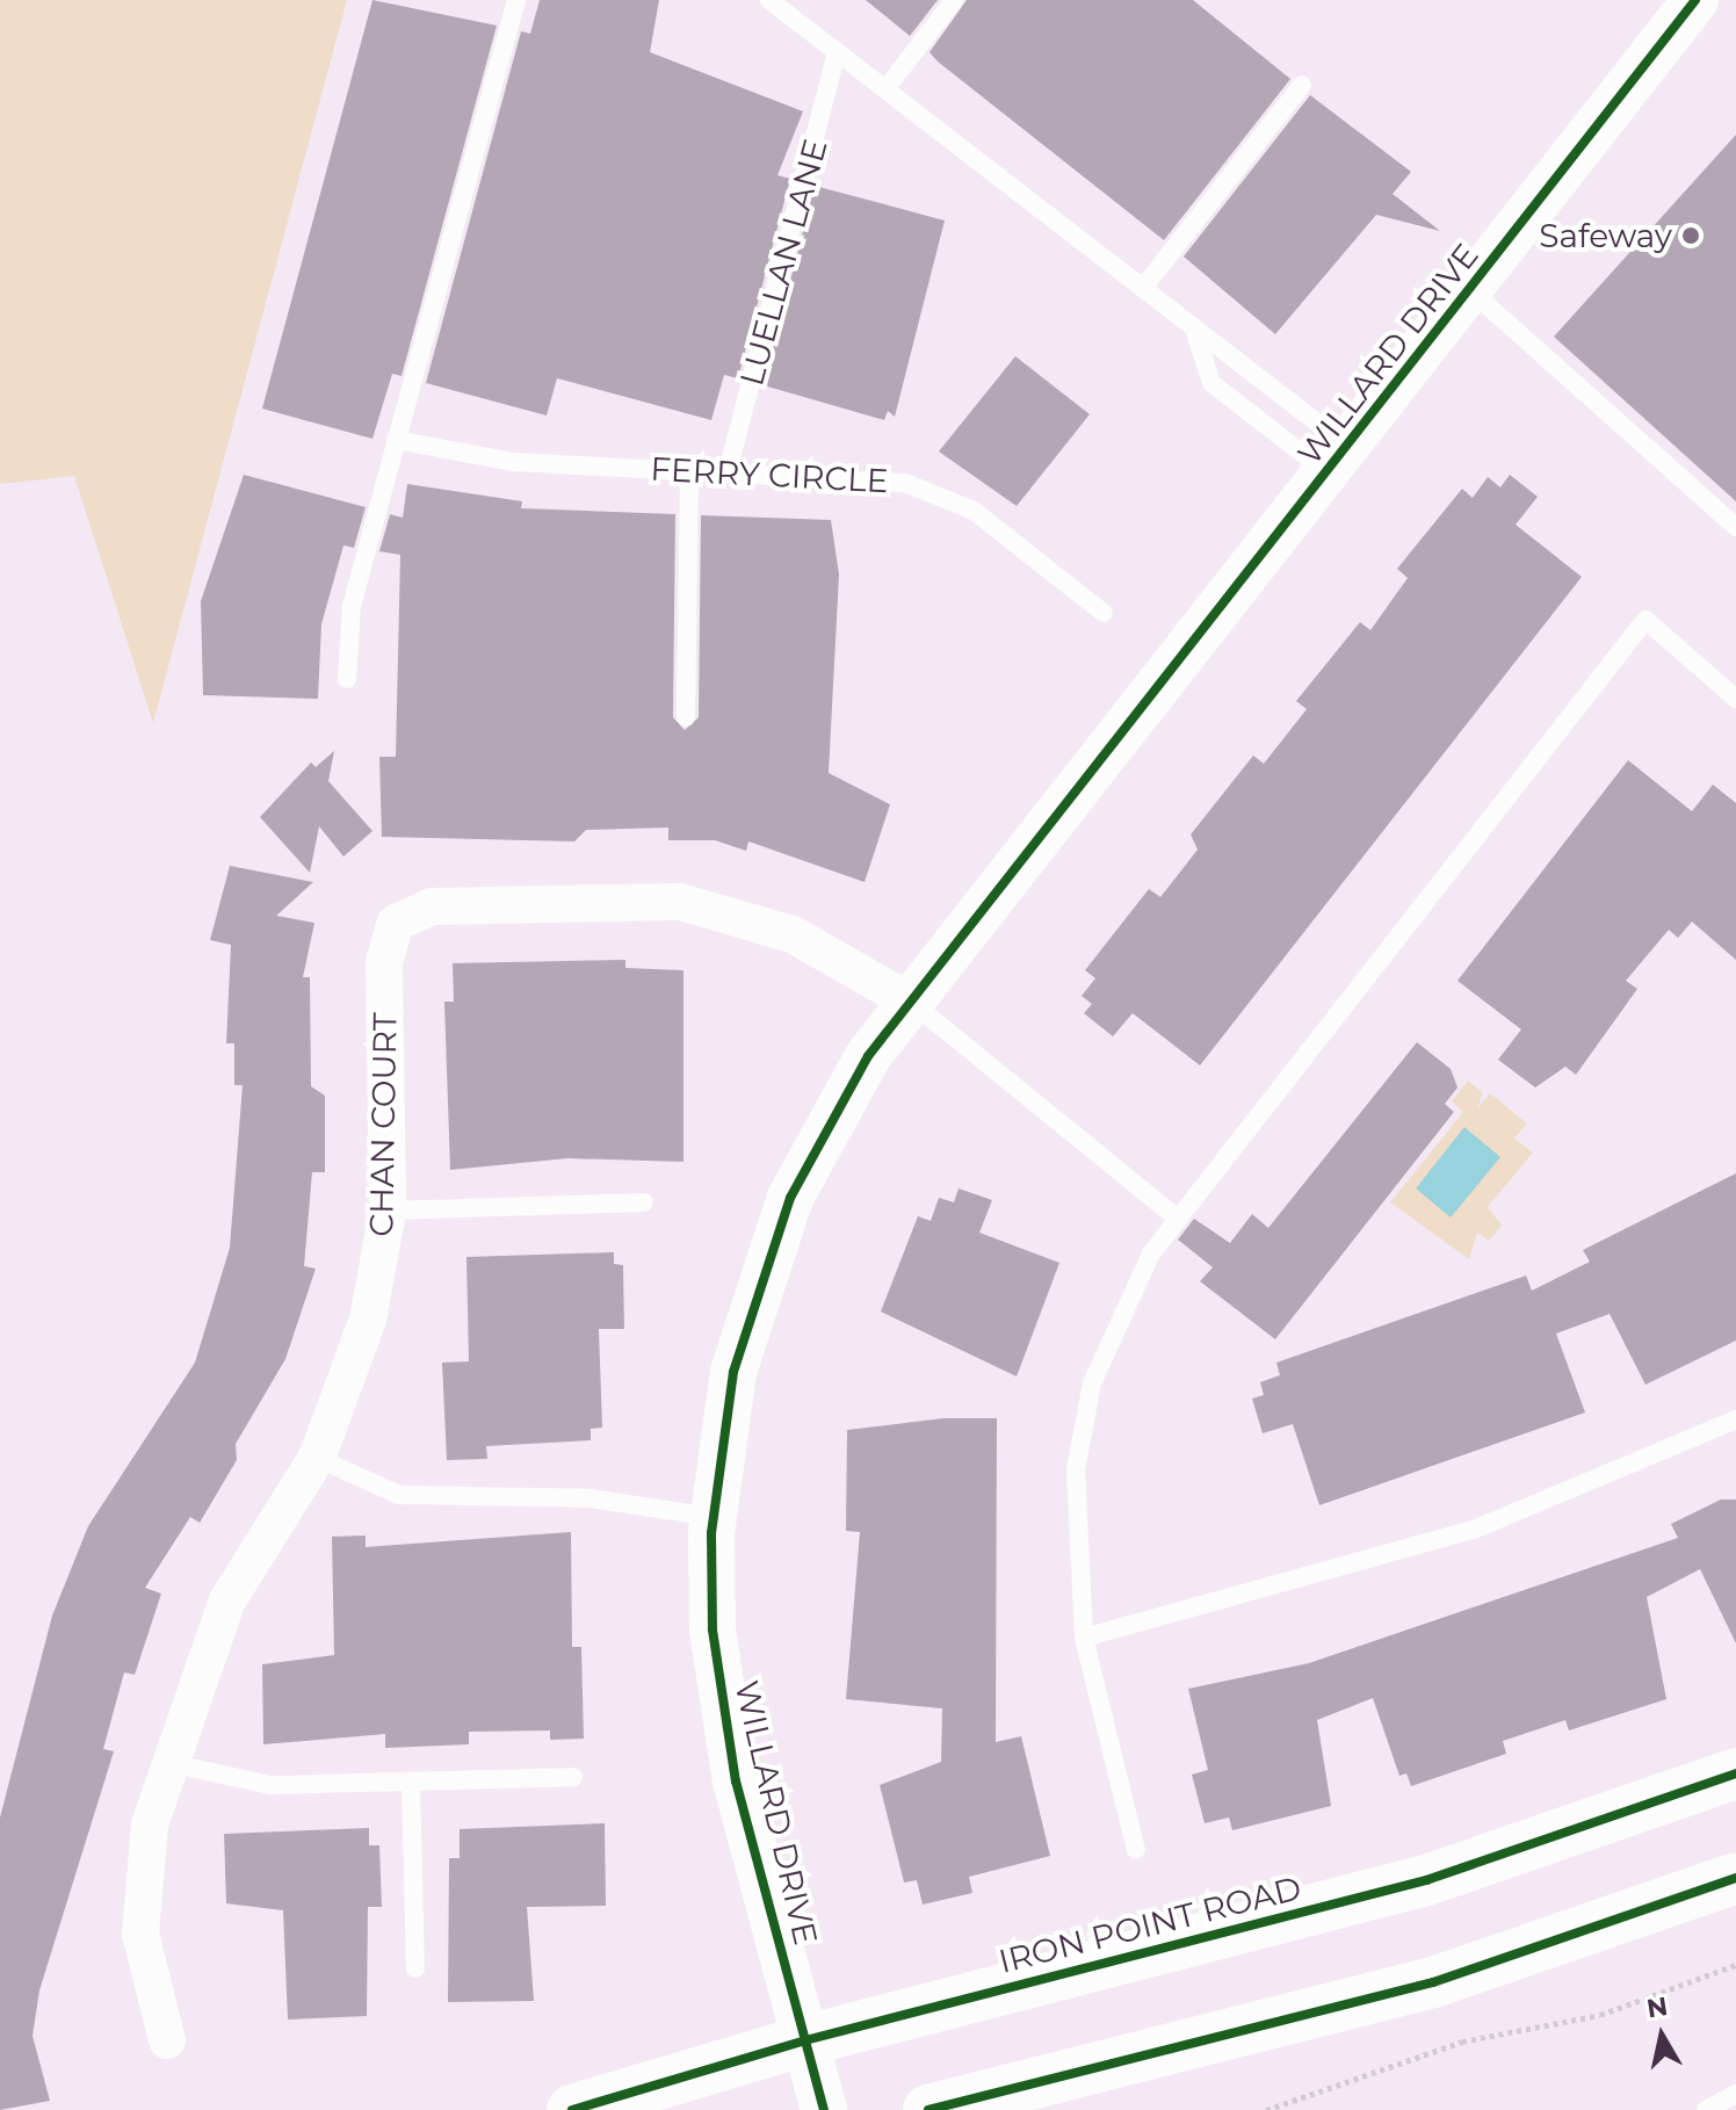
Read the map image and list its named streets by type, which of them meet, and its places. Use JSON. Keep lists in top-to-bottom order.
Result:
{
  "streets": {
    "main road": ["IRON POINT ROAD"],
    "street": ["WILLARD DRIVE", "CHAN COURT"],
    "lane": ["LUELLAN LANE", "FERRY CIRCLE"]
  },
  "crossings": [
    ["LUELLAN LANE", "FERRY CIRCLE"],
    ["WILLARD DRIVE", "CHAN COURT"],
    ["WILLARD DRIVE", "IRON POINT ROAD"]
  ],
  "places": ["Safeway"],
  "north": "top"
}
